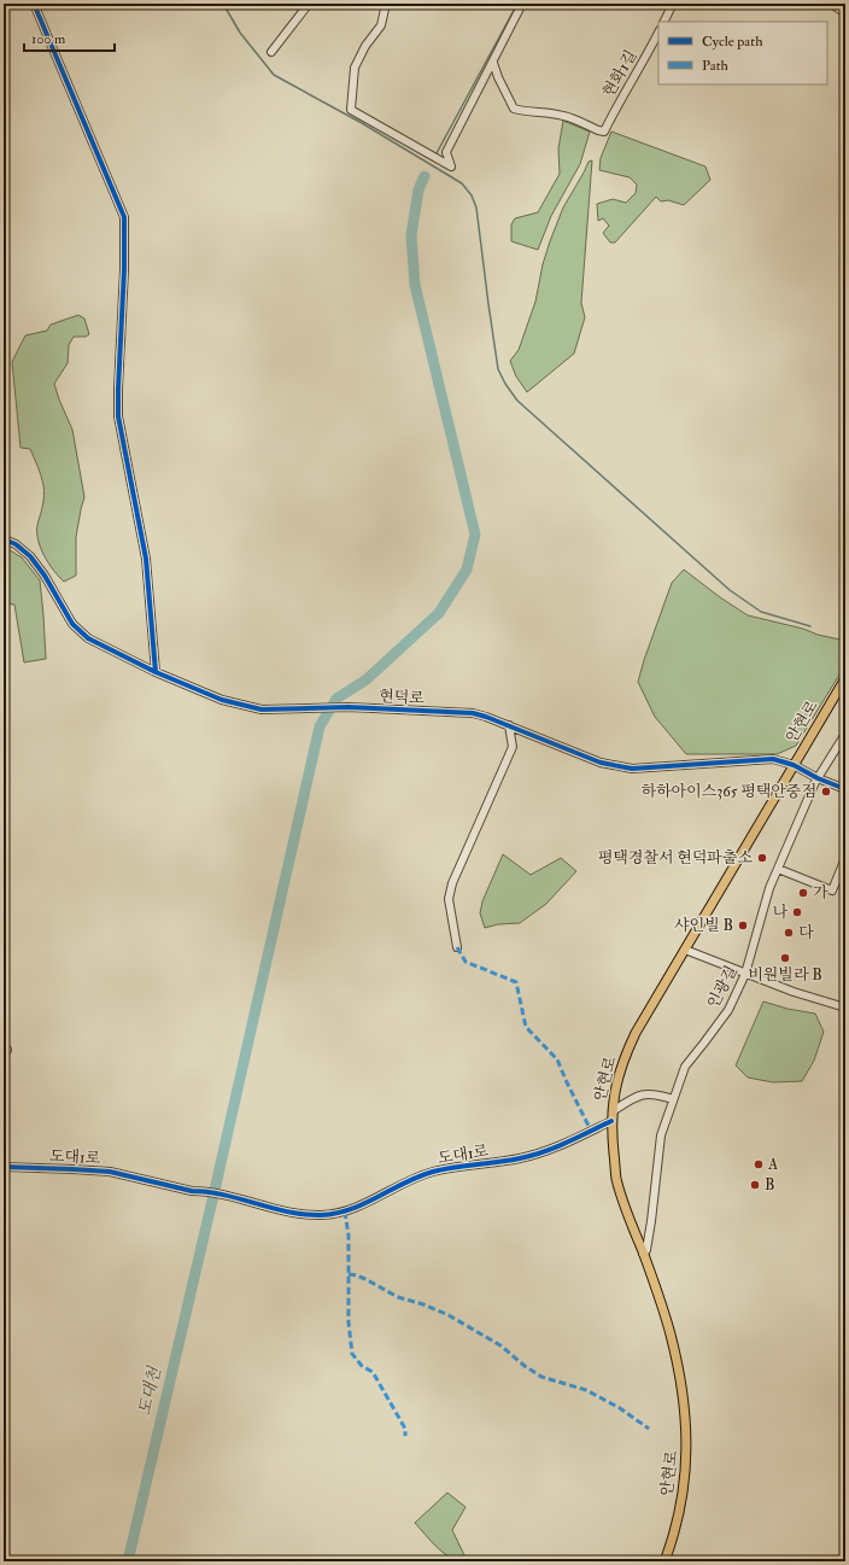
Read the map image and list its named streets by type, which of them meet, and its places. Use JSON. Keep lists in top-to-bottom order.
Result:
{
  "streets": {
    "main road": ["안현로"],
    "street": [
      "현화1길",
      "현덕로",
      "인광길",
      "도대1로"
    ]
  },
  "crossings": [
    ["현덕로", "안현로"],
    ["현덕로", "인광길"],
    ["안현로", "인광길"],
    ["안현로", "도대1로"]
  ],
  "water": ["도대천"],
  "places": [
    "하하아이스365 평택안중점",
    "평택경찰서 현덕파출소",
    "가",
    "나",
    "샤인빌 B",
    "다",
    "비원빌라 B",
    "A",
    "B"
  ],
  "legend": ["Cycle path", "Path"],
  "scale_bar": "100 m"
}
